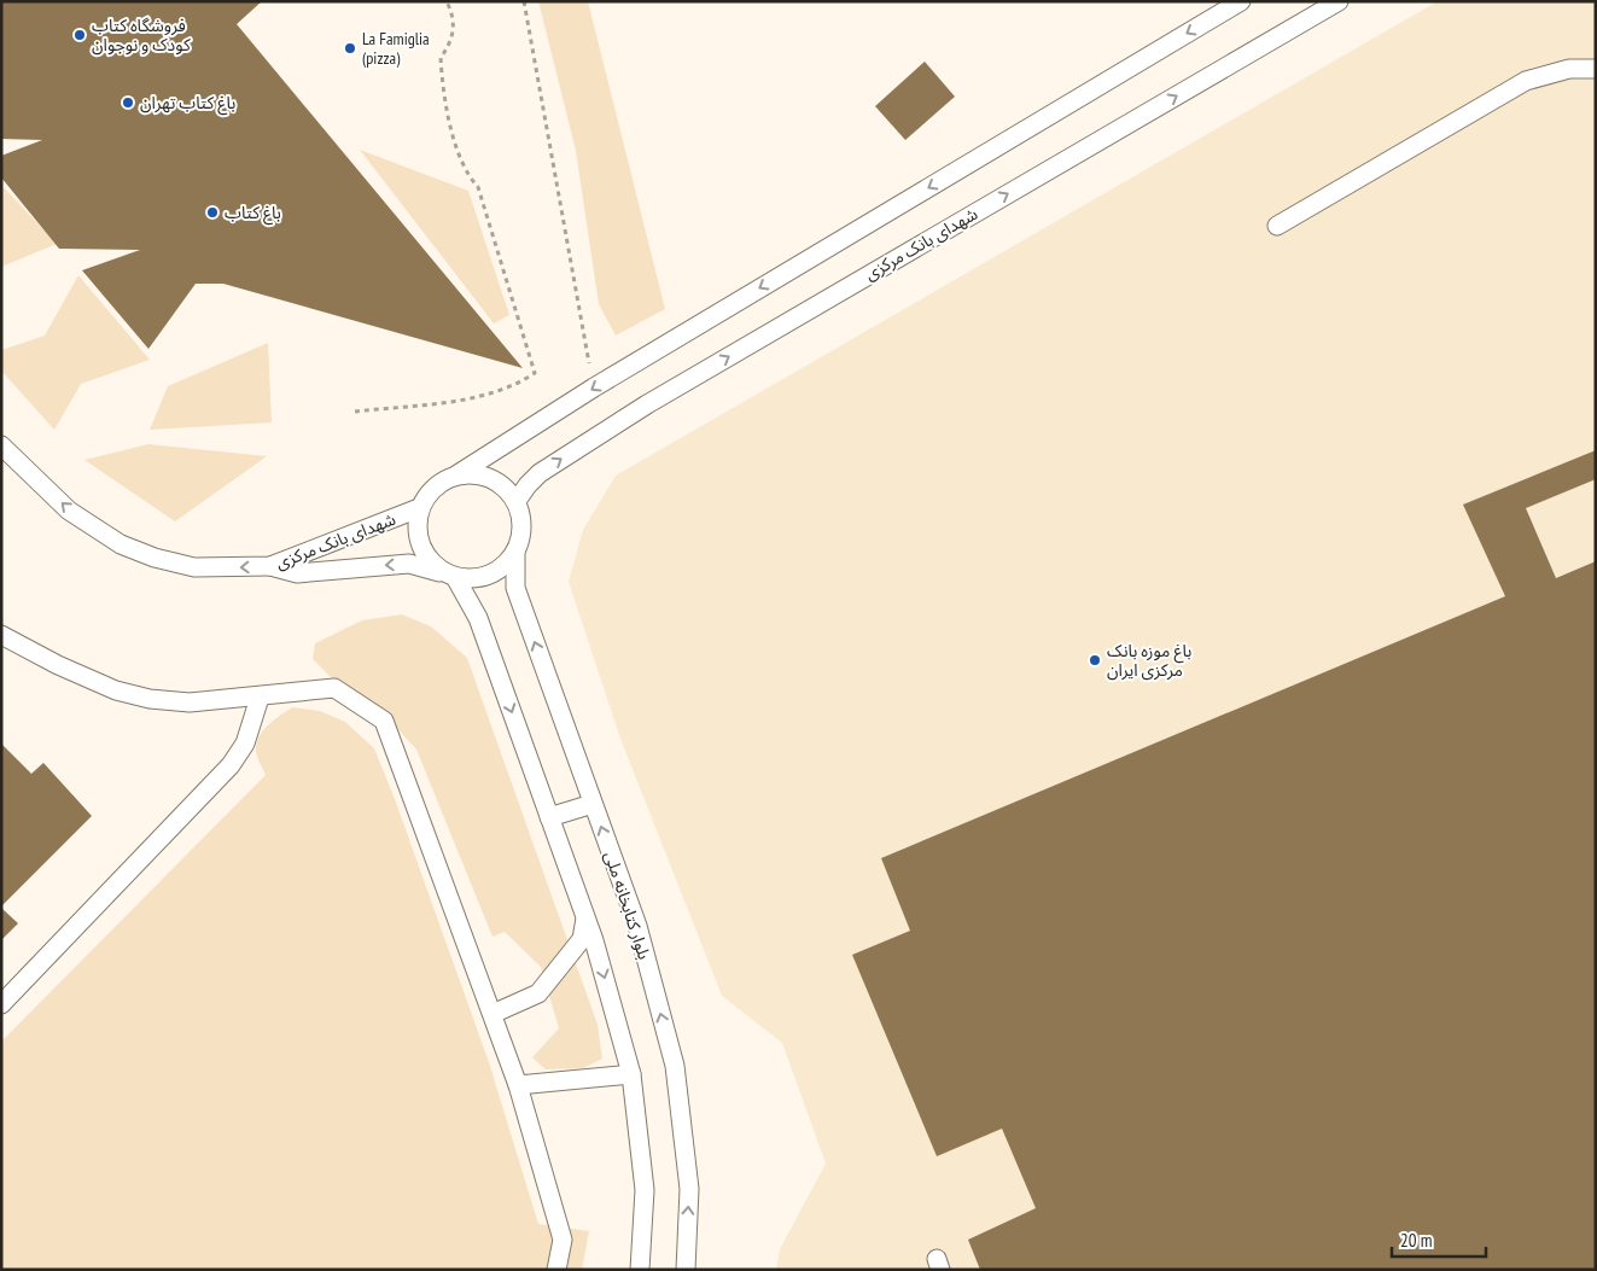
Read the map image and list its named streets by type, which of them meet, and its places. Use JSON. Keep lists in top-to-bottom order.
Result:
{
  "streets": {
    "lane": ["شهدای بانک مرکزی", "بلوار کتابخانه ملی"]
  },
  "crossings": [
    ["شهدای بانک مرکزی", "بلوار کتابخانه ملی"]
  ],
  "places": [
    "فروشگاه کتاب کودک و نوجوان",
    "La Famiglia (pizza)",
    "باغ کتاب تهران",
    "باغ کتاب",
    "باغ موزه بانک مرکزی ایران"
  ],
  "scale_bar": "20 m"
}
